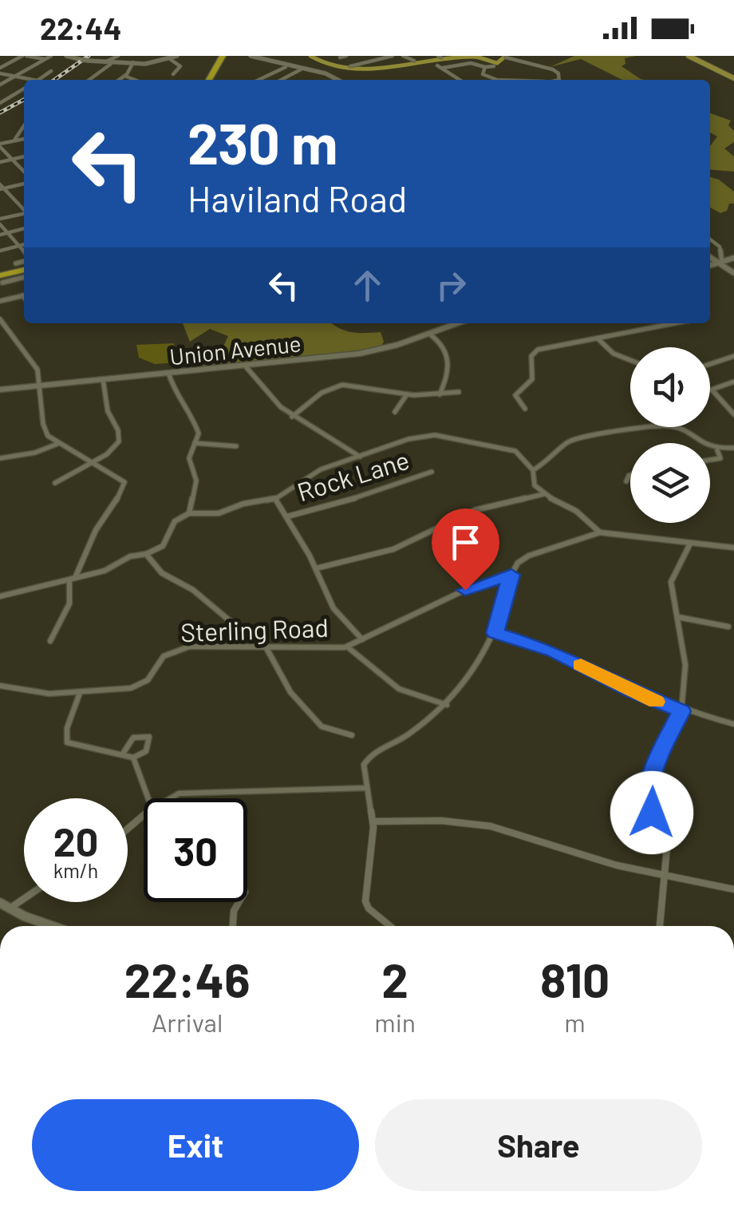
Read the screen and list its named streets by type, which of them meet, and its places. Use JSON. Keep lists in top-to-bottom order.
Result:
{
  "streets": {
    "street": ["Union Avenue", "Rock Lane", "Sterling Road"]
  },
  "page": {
    "status": "22:44",
    "turn": ["230 m", "Haviland Road"],
    "speed": "20 km/h",
    "limit": "30",
    "eta": [
      "22:46",
      "Arrival",
      "2",
      "min",
      "810",
      "m"
    ],
    "buttons": ["Exit", "Share"]
  }
}
